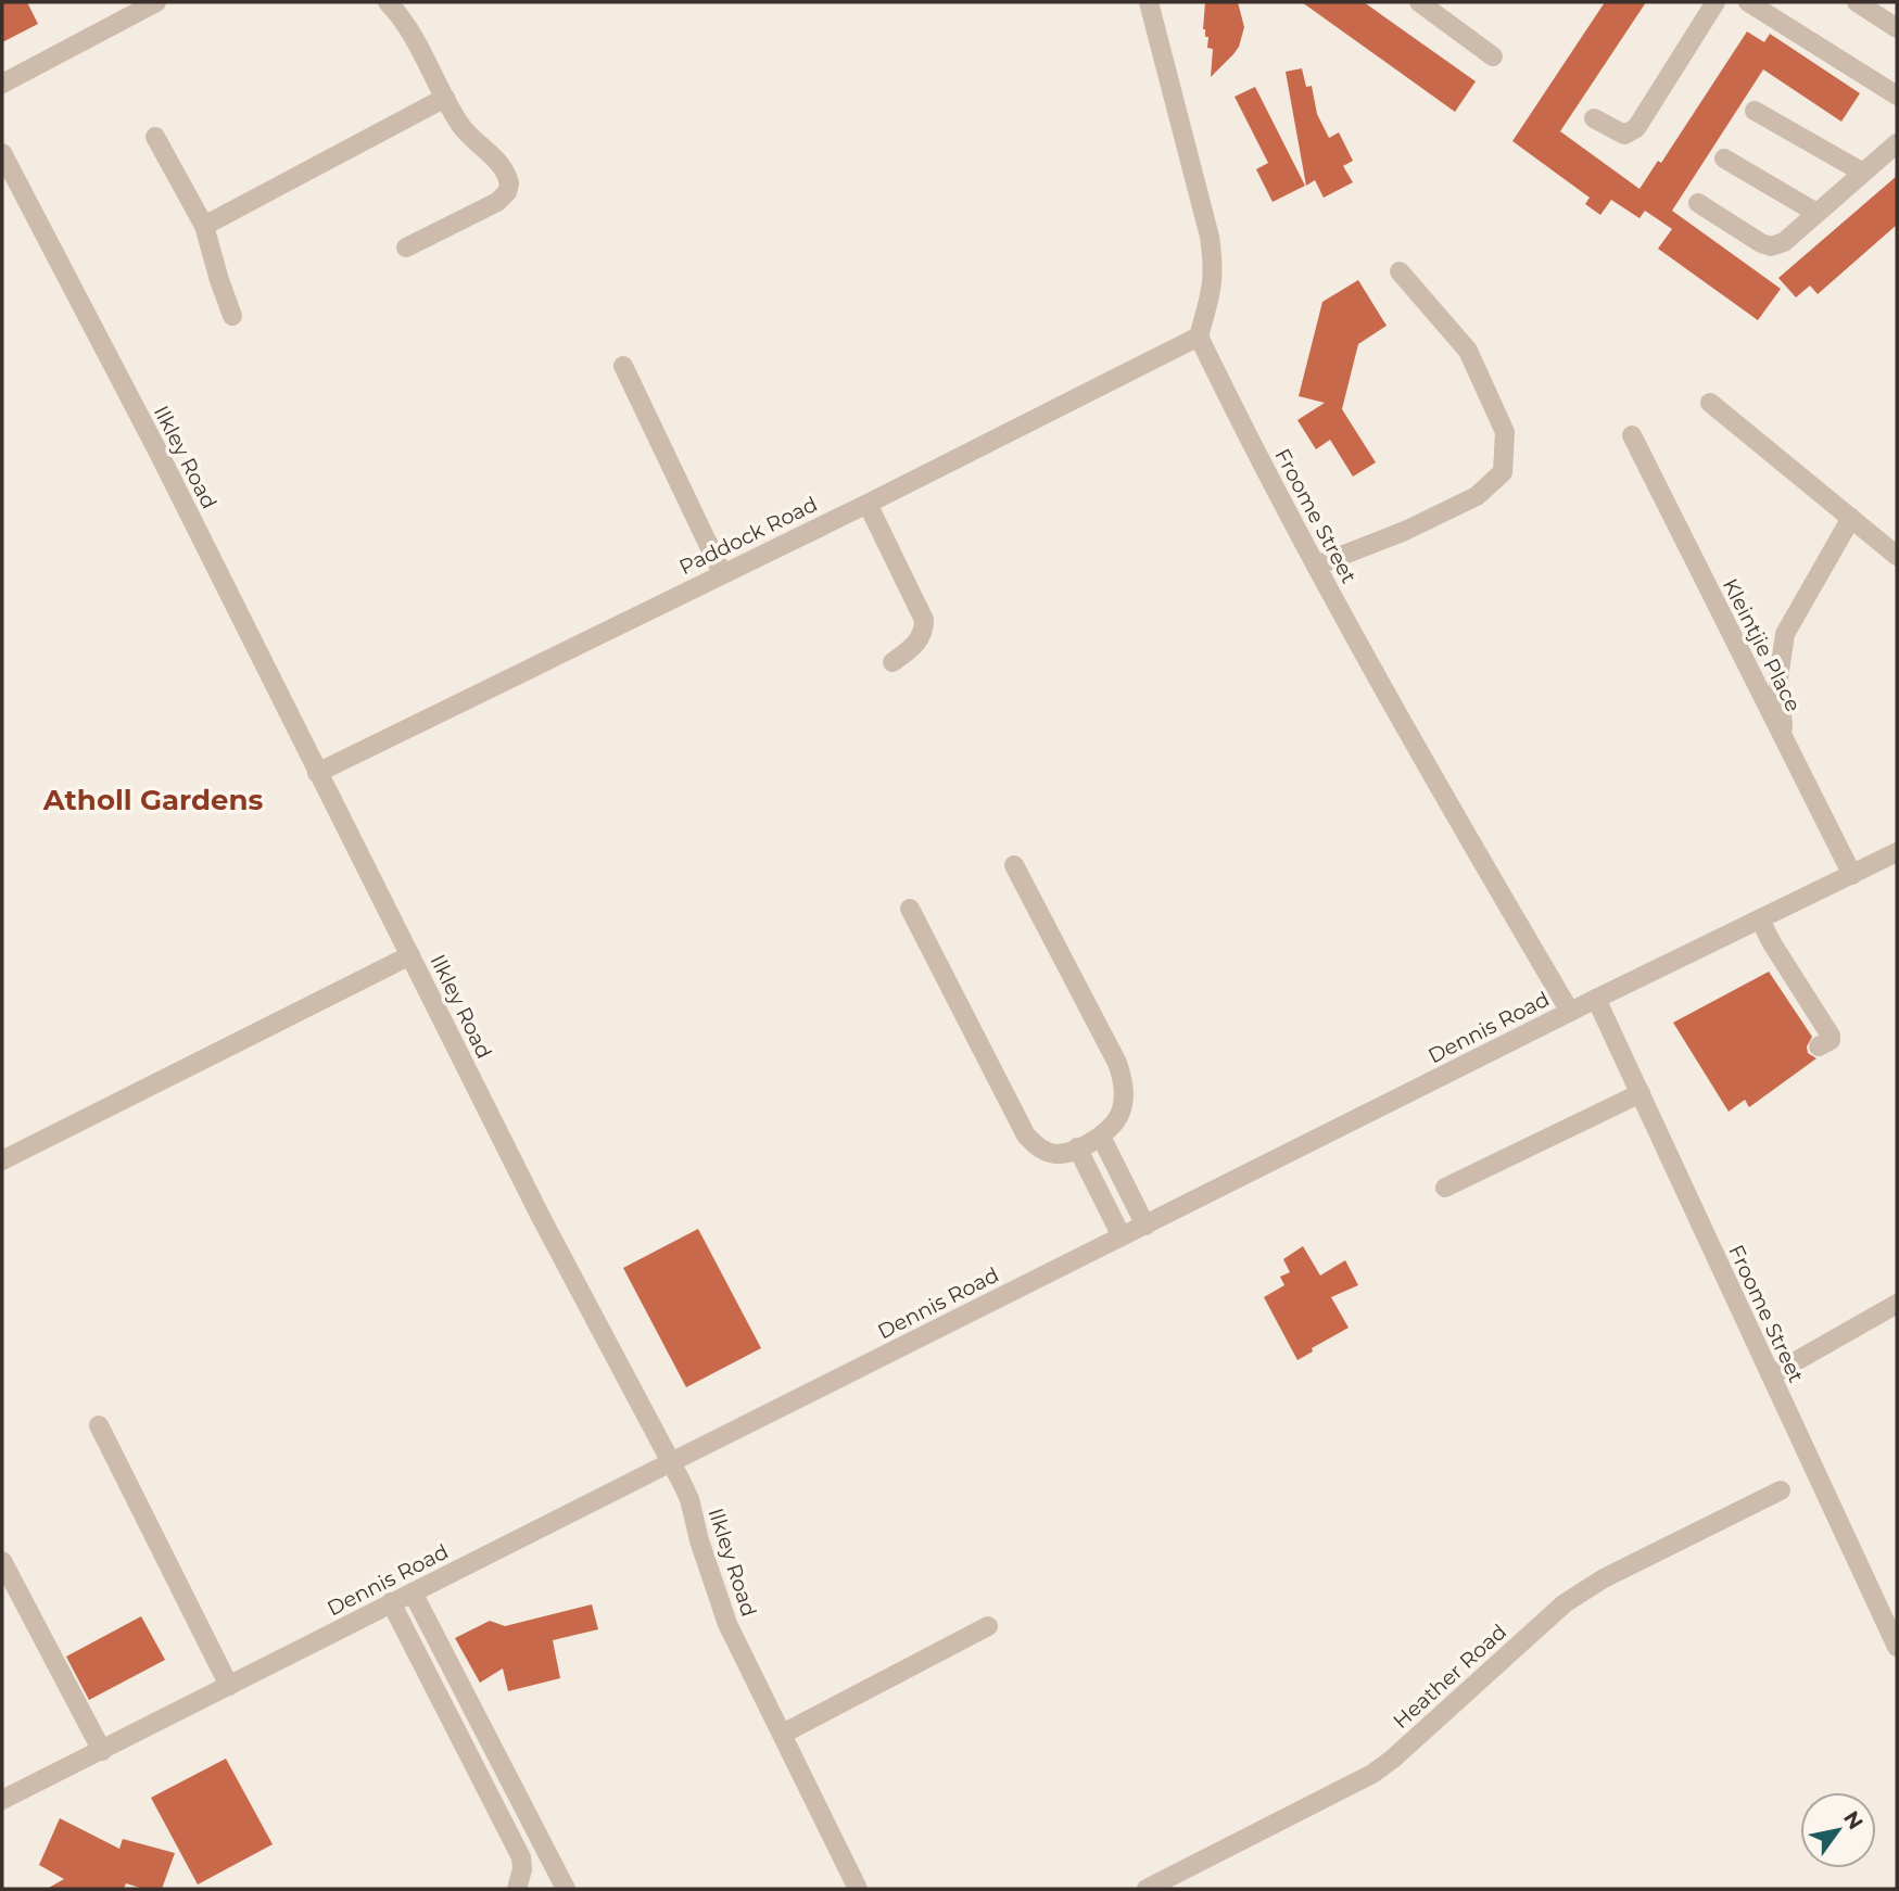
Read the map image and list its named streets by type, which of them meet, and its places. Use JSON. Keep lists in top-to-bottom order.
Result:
{
  "streets": {
    "street": [
      "Ilkley Road",
      "Froome Street",
      "Paddock Road",
      "Kleintjie Place",
      "Dennis Road",
      "Heather Road"
    ]
  },
  "crossings": [
    ["Ilkley Road", "Paddock Road"],
    ["Ilkley Road", "Dennis Road"],
    ["Froome Street", "Paddock Road"],
    ["Froome Street", "Dennis Road"],
    ["Kleintjie Place", "Dennis Road"]
  ],
  "districts": ["Atholl Gardens"],
  "north": "top right"
}
